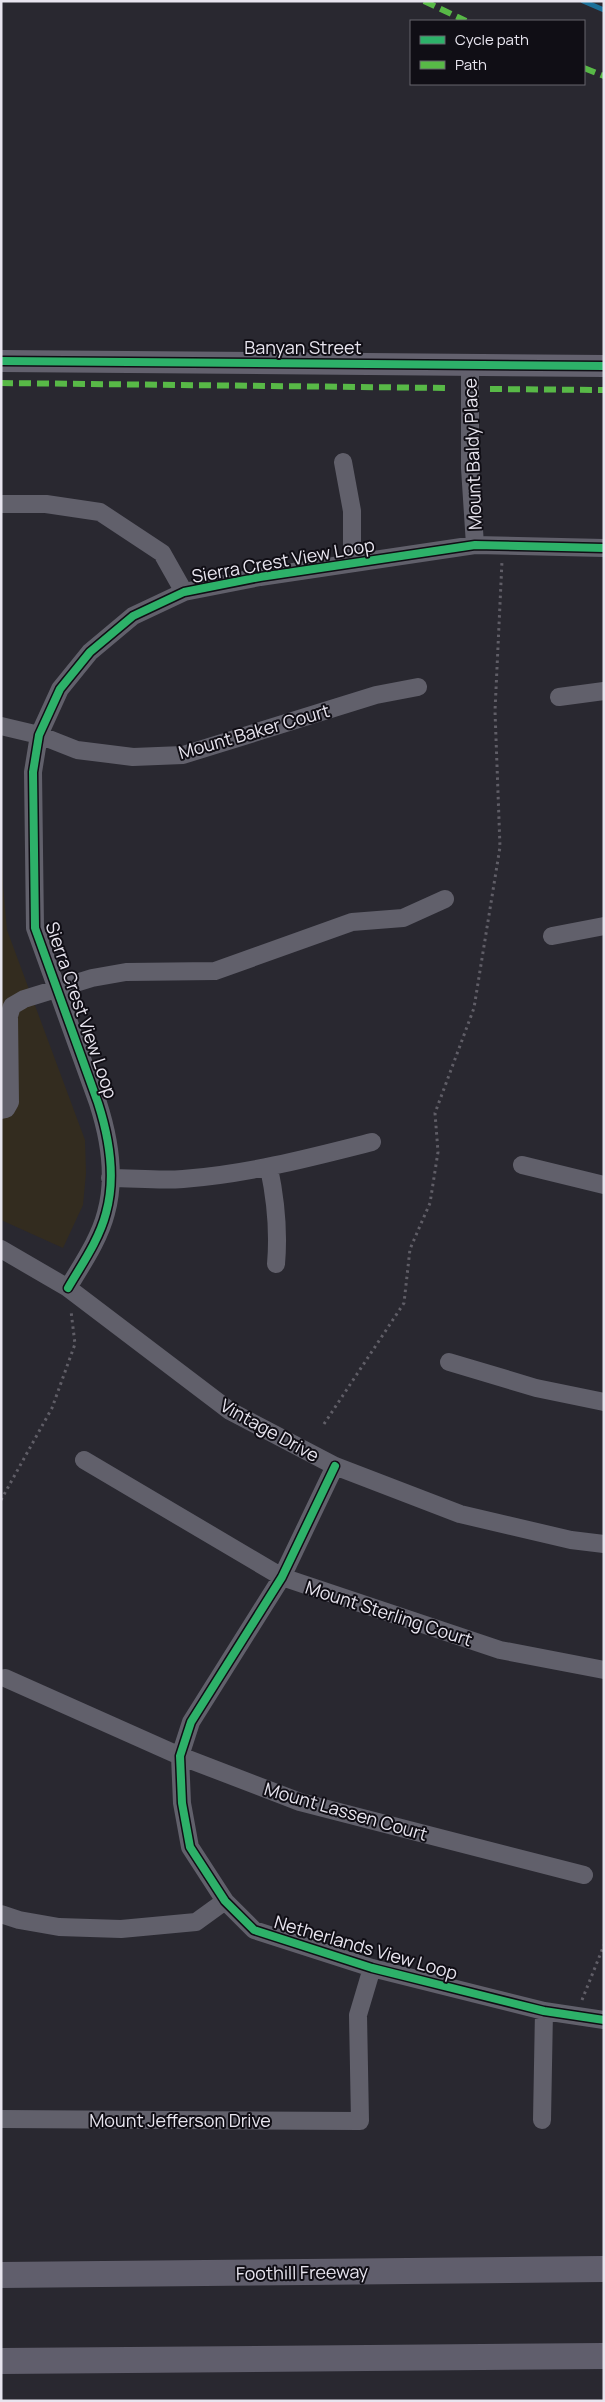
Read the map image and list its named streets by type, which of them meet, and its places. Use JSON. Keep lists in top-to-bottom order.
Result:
{
  "streets": {
    "highway": ["Foothill Freeway"],
    "main road": ["Banyan Street"],
    "street": [
      "Mount Baldy Place",
      "Sierra Crest View Loop",
      "Mount Baker Court",
      "Vintage Drive",
      "Mount Sterling Court",
      "Mount Lassen Court",
      "Netherlands View Loop",
      "Mount Jefferson Drive"
    ]
  },
  "crossings": [
    ["Banyan Street", "Mount Baldy Place"],
    ["Mount Baldy Place", "Sierra Crest View Loop"],
    ["Sierra Crest View Loop", "Mount Baker Court"],
    ["Sierra Crest View Loop", "Vintage Drive"],
    ["Vintage Drive", "Netherlands View Loop"],
    ["Mount Sterling Court", "Netherlands View Loop"],
    ["Mount Lassen Court", "Netherlands View Loop"],
    ["Netherlands View Loop", "Mount Jefferson Drive"]
  ],
  "legend": ["Cycle path", "Path"]
}
